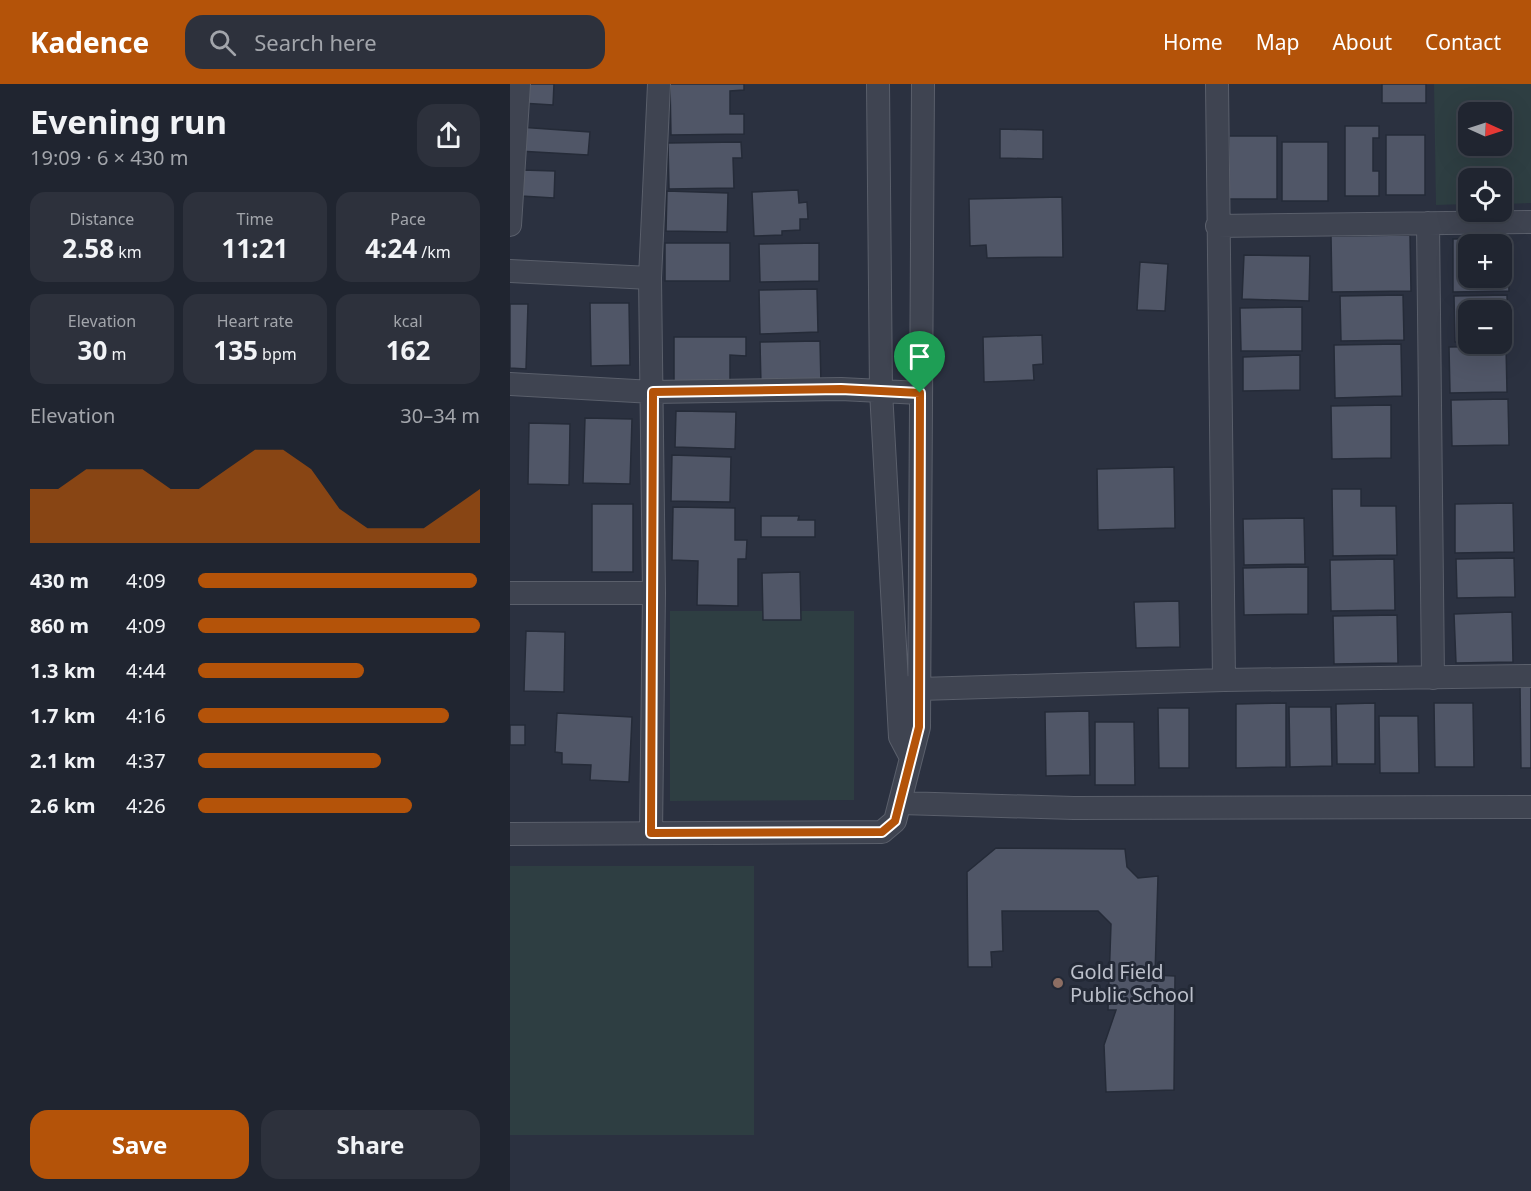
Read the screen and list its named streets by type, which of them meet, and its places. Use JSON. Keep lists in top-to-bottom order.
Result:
{
  "places": ["Gold Field Public School"],
  "north": "right",
  "page": {
    "header": "Kadence",
    "search": "Search here",
    "nav": [
      "Home",
      "Map",
      "About",
      "Contact"
    ],
    "heading": ["Evening run", "19:09 · 6 × 430 m"],
    "map_buttons": ["+", "−"],
    "stats": [
      ["Distance", "2.58 km"],
      ["Time", "11:21"],
      ["Pace", "4:24 /km"],
      ["Elevation", "30 m"],
      ["Heart rate", "135 bpm"],
      ["kcal", "162"]
    ],
    "chart": ["Elevation", "30–34 m"],
    "list": [
      {
        "name": "430 m",
        "note": "4:09"
      },
      {
        "name": "860 m",
        "note": "4:09"
      },
      {
        "name": "1.3 km",
        "note": "4:44"
      },
      {
        "name": "1.7 km",
        "note": "4:16"
      },
      {
        "name": "2.1 km",
        "note": "4:37"
      },
      {
        "name": "2.6 km",
        "note": "4:26"
      }
    ],
    "buttons": ["Save", "Share"]
  }
}
